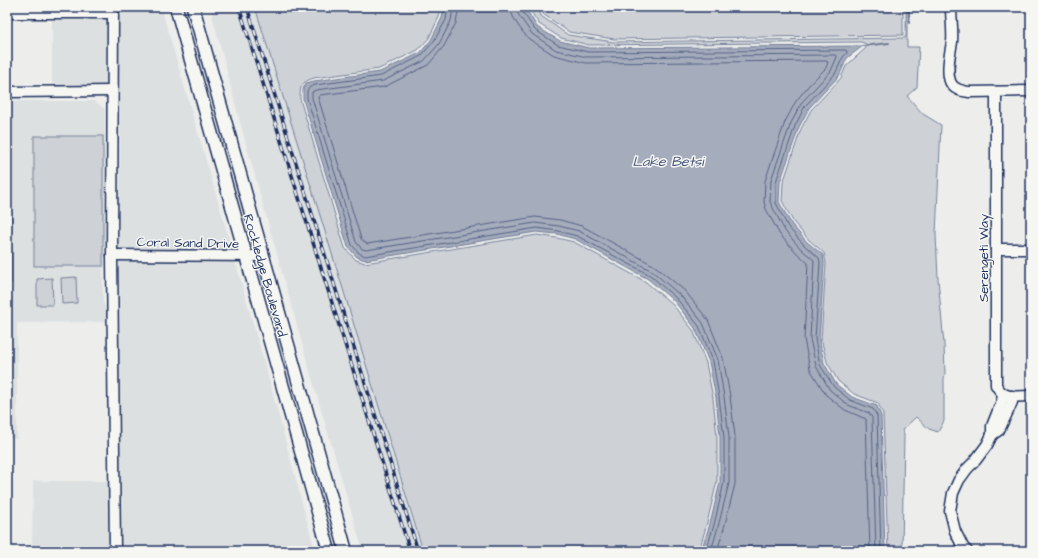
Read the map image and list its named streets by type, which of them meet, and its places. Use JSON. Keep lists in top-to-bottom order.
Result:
{
  "streets": {
    "main road": ["Rockledge Boulevard"],
    "street": ["Coral Sand Drive", "Serengeti Way"]
  },
  "crossings": [
    ["Coral Sand Drive", "Rockledge Boulevard"]
  ],
  "water": ["Lake Betsi"]
}
